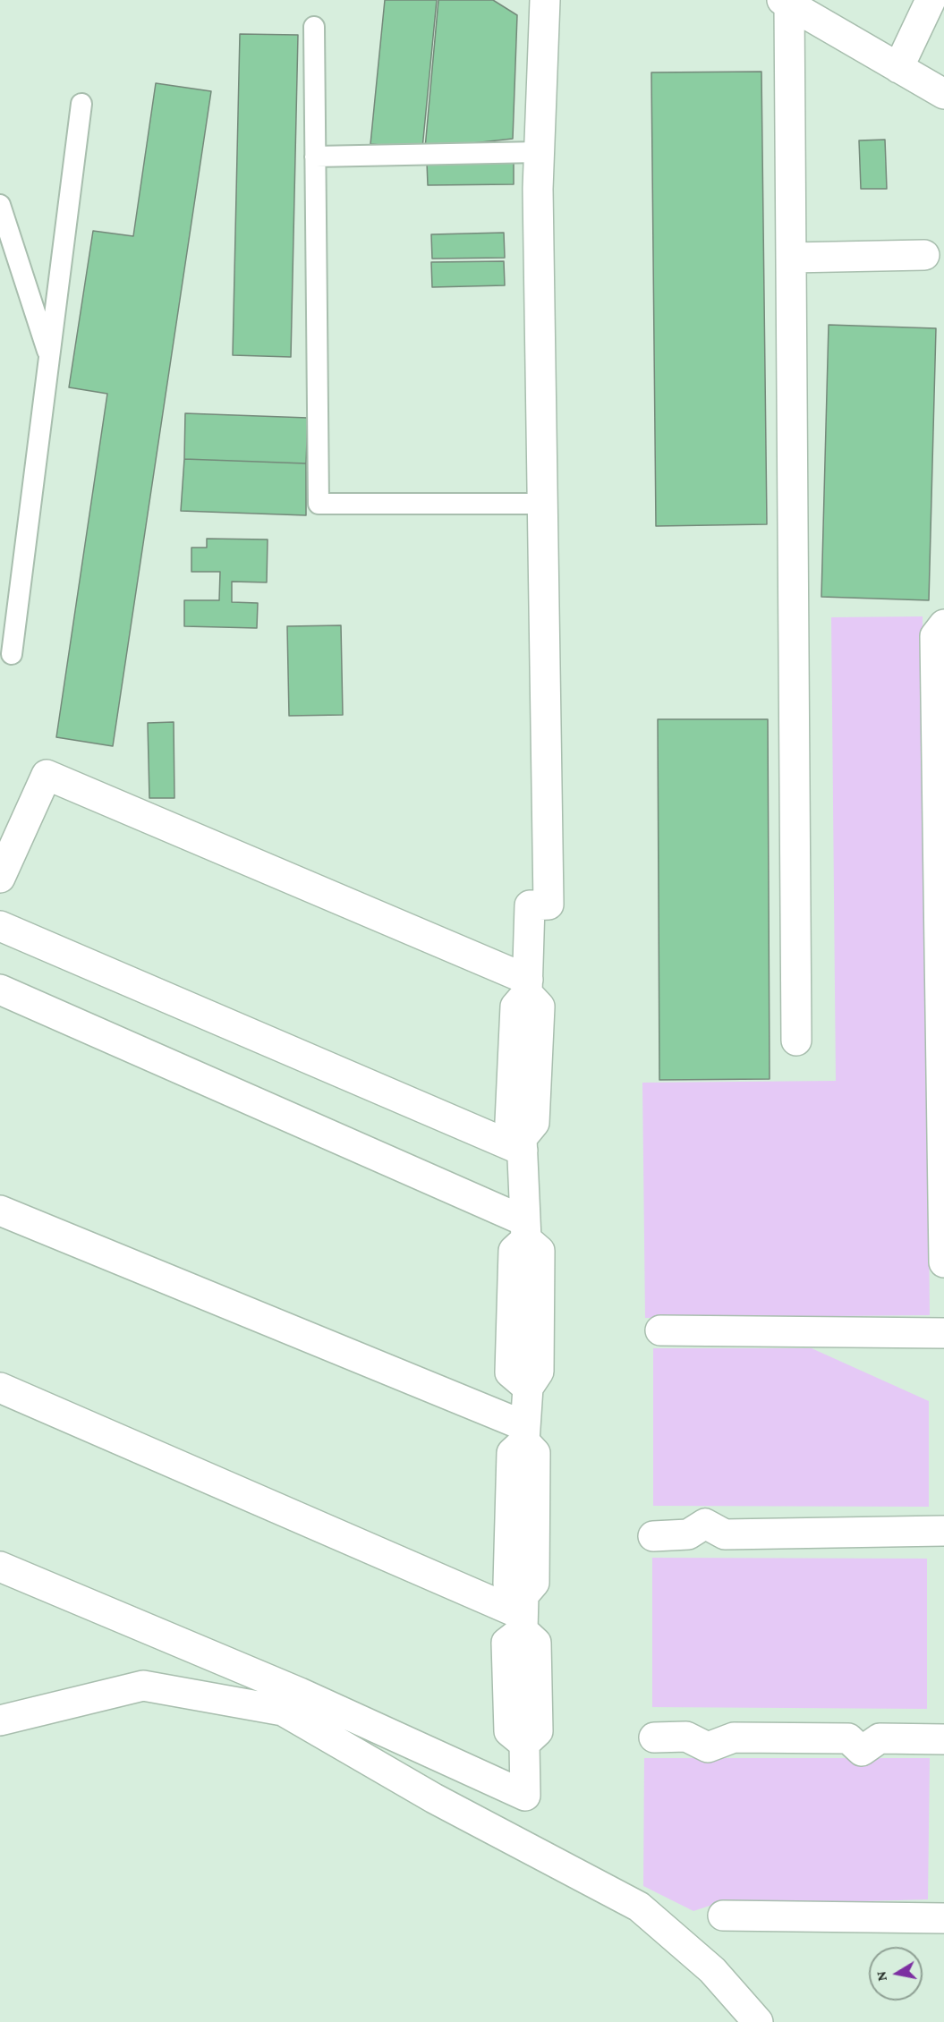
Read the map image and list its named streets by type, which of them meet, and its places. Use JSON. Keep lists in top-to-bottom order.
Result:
{
  "north": "left"
}
